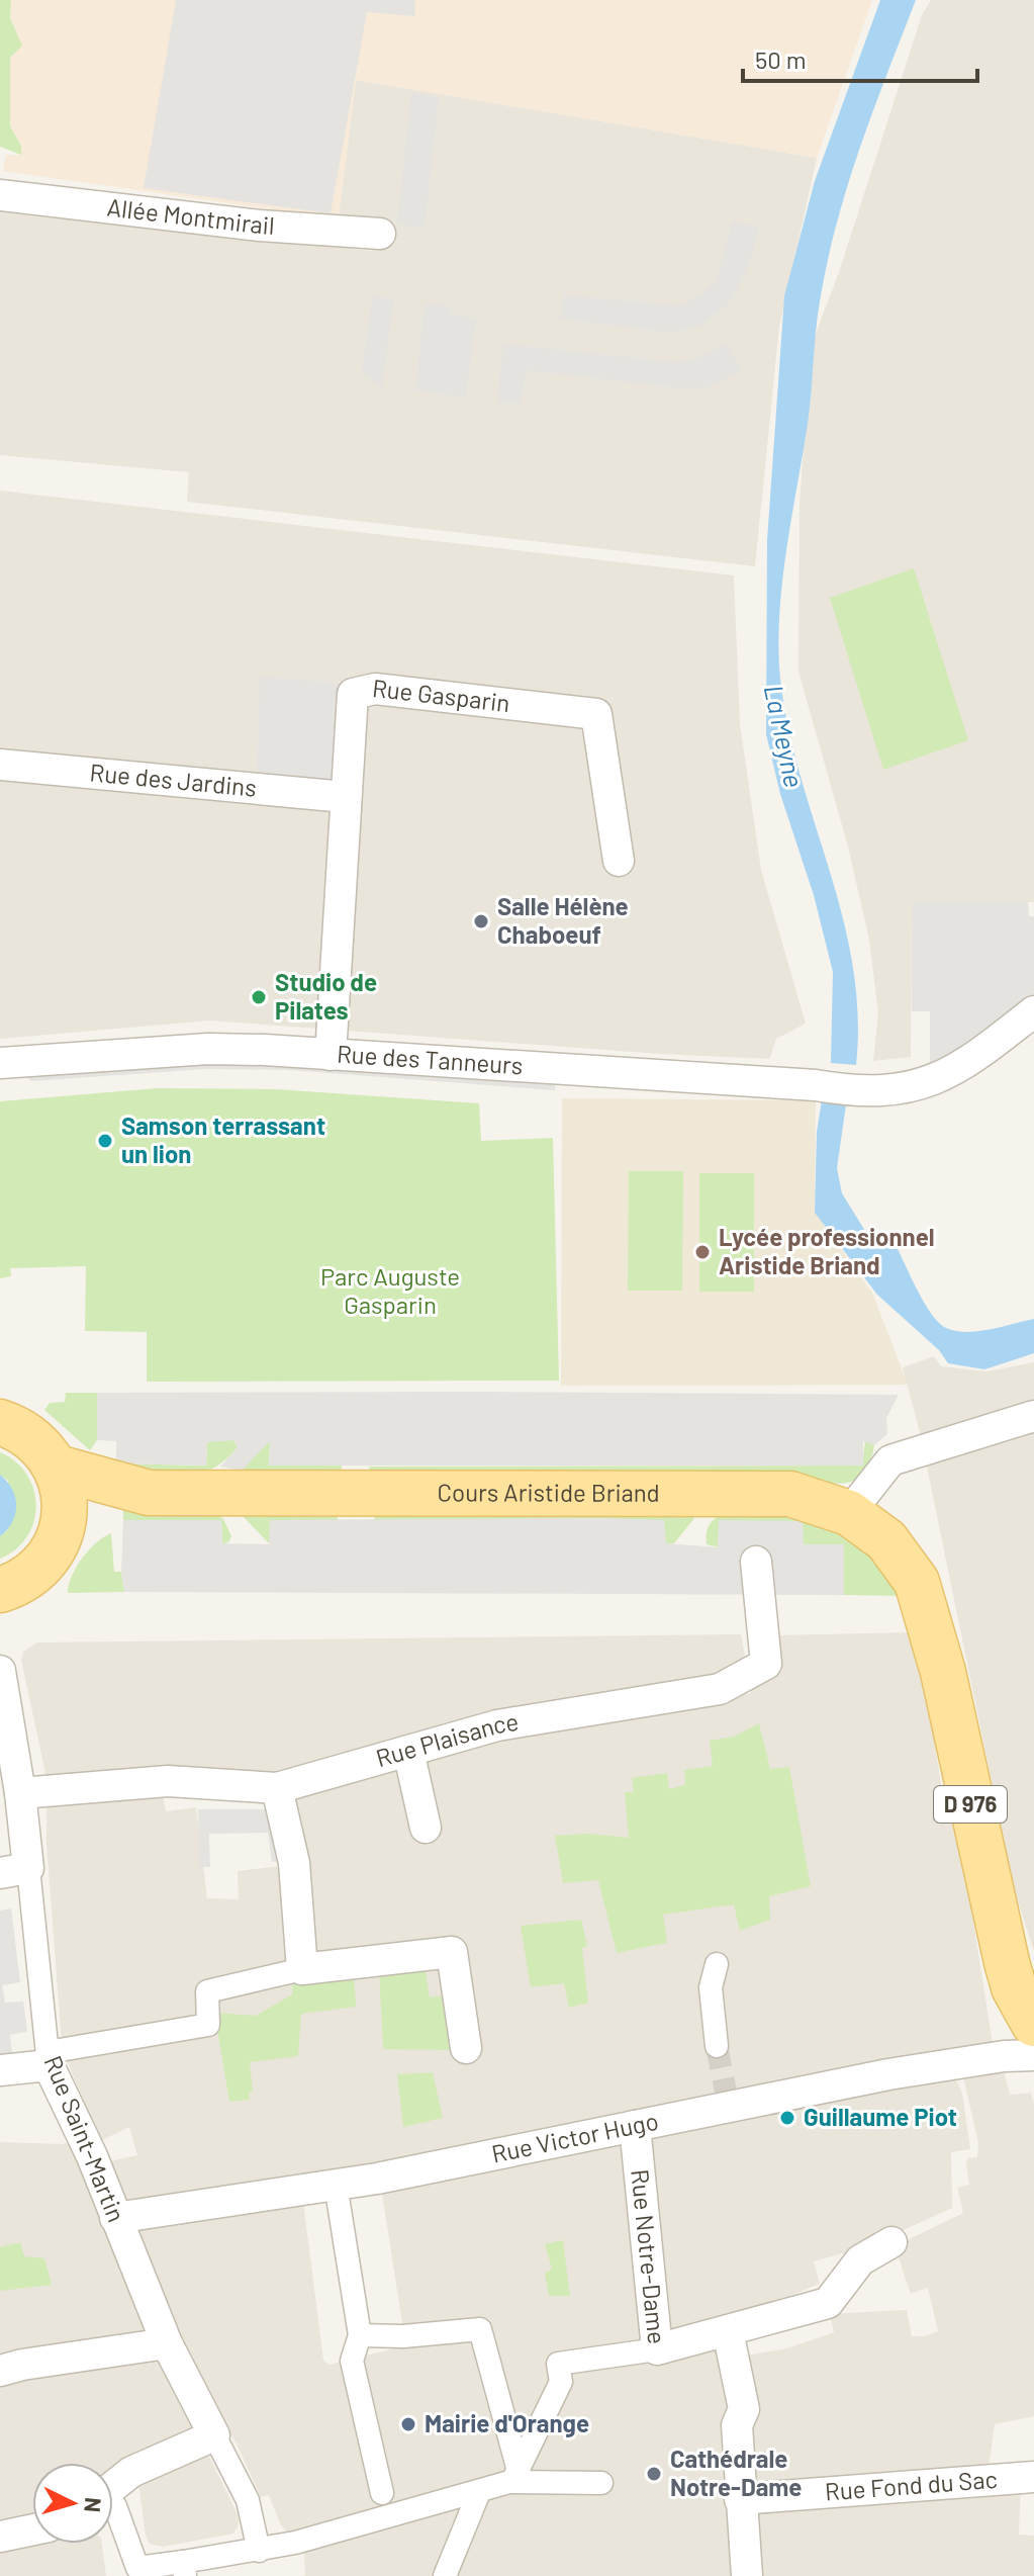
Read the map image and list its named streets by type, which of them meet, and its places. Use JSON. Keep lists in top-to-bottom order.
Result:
{
  "streets": {
    "main road": ["Cours Aristide Briand", "D 976"],
    "street": [
      "Allée Montmirail",
      "Rue Gasparin",
      "Rue des Jardins",
      "Rue des Tanneurs",
      "Rue Plaisance",
      "Rue Victor Hugo",
      "Rue Saint-Martin",
      "Rue Notre-Dame",
      "Rue Fond du Sac"
    ]
  },
  "crossings": [
    ["Rue Gasparin", "Rue des Jardins"],
    ["Rue Gasparin", "Rue des Tanneurs"],
    ["Rue Plaisance", "Rue Saint-Martin"],
    ["Rue Victor Hugo", "Rue Saint-Martin"],
    ["Rue Victor Hugo", "Rue Notre-Dame"]
  ],
  "water": ["La Meyne"],
  "parks": ["Parc Auguste Gasparin"],
  "places": [
    "Salle Hélène Chaboeuf",
    "Studio de Pilates",
    "Samson terrassant un lion",
    "Lycée professionnel Aristide Briand",
    "Guillaume Piot",
    "Mairie d'Orange",
    "Cathédrale Notre-Dame"
  ],
  "scale_bar": "50 m",
  "north": "right"
}
